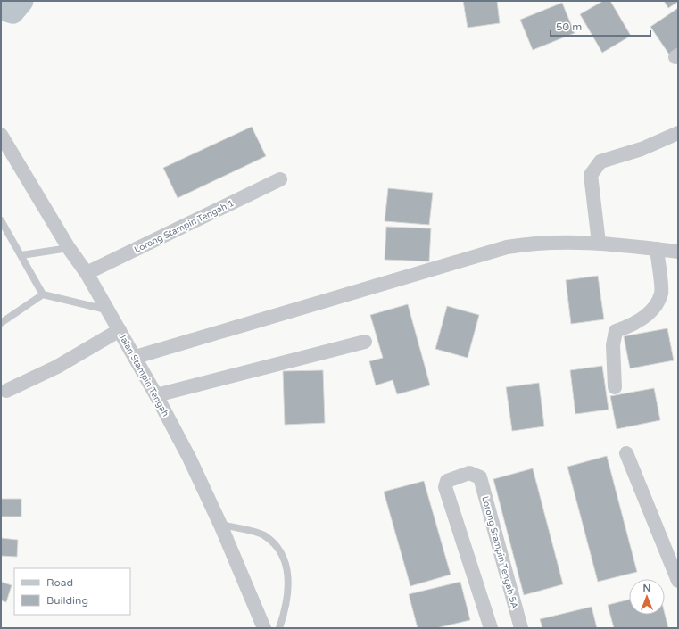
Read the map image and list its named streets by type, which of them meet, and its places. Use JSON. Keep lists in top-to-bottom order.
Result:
{
  "streets": {
    "street": ["Lorong Stampin Tengah 1", "Jalan Stampin Tengah", "Lorong Stampin Tengah 5A"]
  },
  "crossings": [
    ["Lorong Stampin Tengah 1", "Jalan Stampin Tengah"]
  ],
  "legend": ["Road", "Building"],
  "scale_bar": "50 m",
  "north": "top"
}
